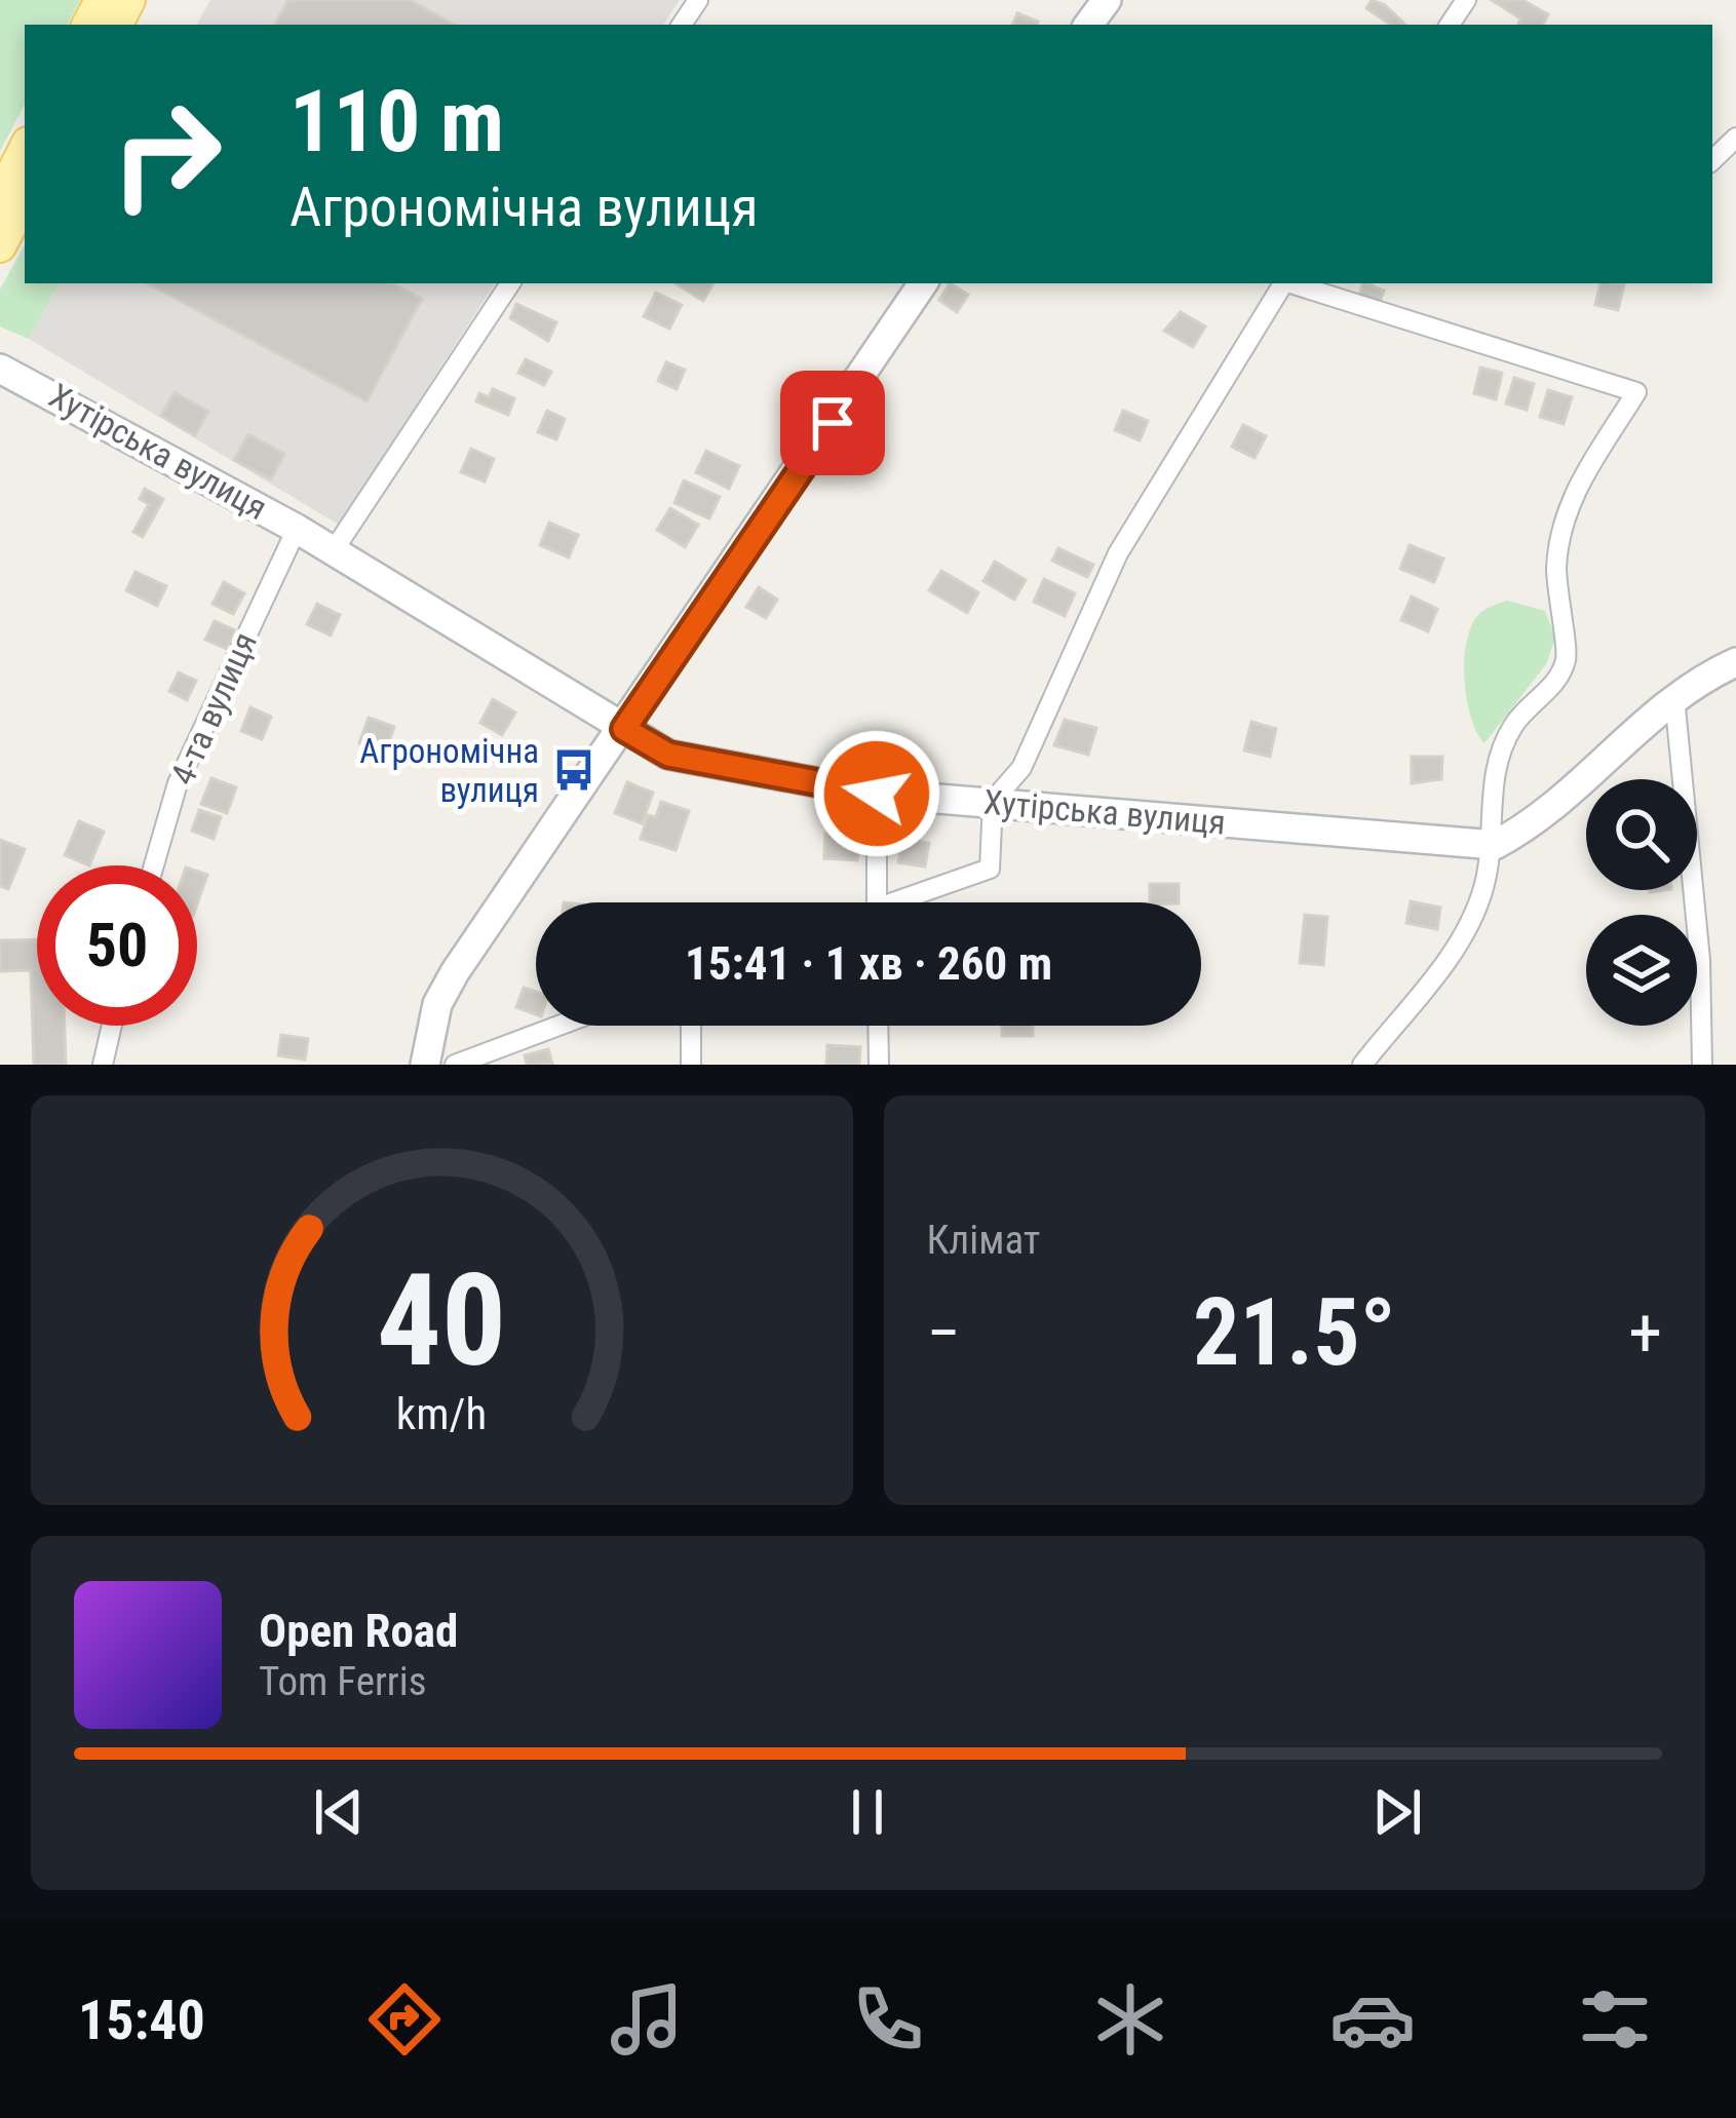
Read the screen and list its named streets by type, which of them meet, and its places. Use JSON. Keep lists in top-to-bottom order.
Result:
{
  "streets": {
    "main road": ["Хутірська вулиця"],
    "street": ["4-та вулиця"]
  },
  "crossings": [
    ["Хутірська вулиця", "4-та вулиця"]
  ],
  "places": {
    "bus stop": ["Агрономічна вулиця"]
  },
  "page": {
    "turn": ["110 m", "Агрономічна вулиця"],
    "limit": "50",
    "trip": "15:41 · 1 хв · 260 m",
    "tile": "Клімат",
    "heat": ["−", "21.5°", "+"],
    "song": ["Open Road", "Tom Ferris"],
    "tabs": "15:40",
    "gauge": ["40", "km/h"]
  }
}
